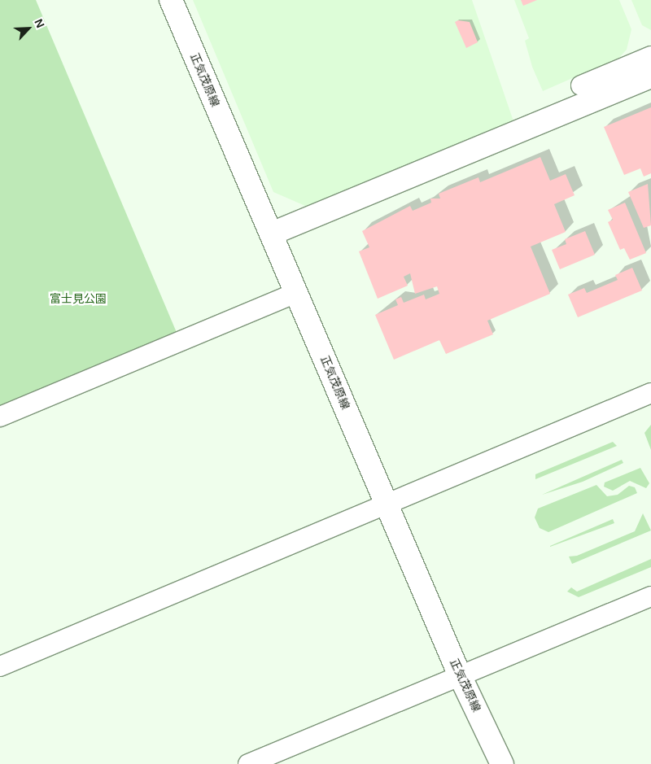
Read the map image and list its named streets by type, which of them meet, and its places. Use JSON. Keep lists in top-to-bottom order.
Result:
{
  "streets": {
    "main road": ["正気茂原線"]
  },
  "parks": ["富士見公園"],
  "north": "top right"
}
